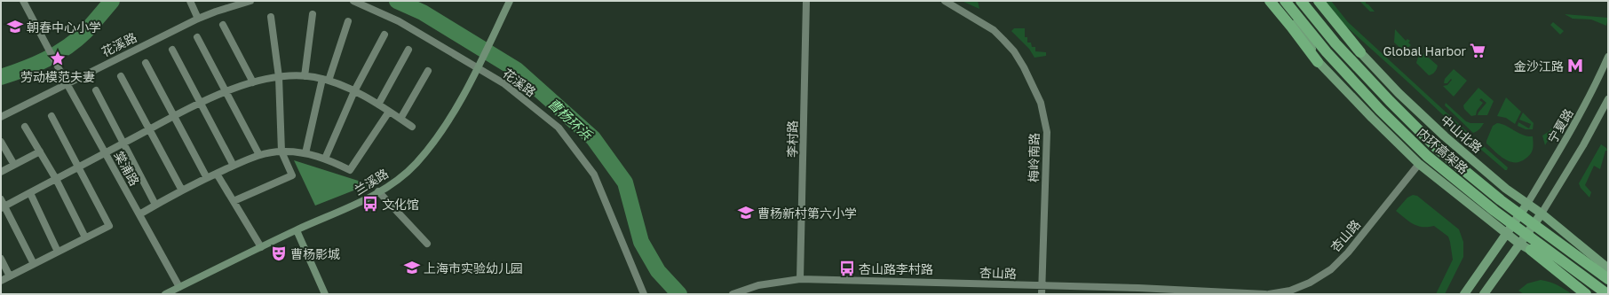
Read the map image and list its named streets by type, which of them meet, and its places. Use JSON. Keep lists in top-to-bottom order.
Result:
{
  "streets": {
    "highway": ["内环高架路"],
    "main road": ["中山北路"],
    "street": [
      "花溪路",
      "宁夏路",
      "李村路",
      "梅岭南路",
      "棠浦路",
      "兰溪路",
      "杏山路"
    ]
  },
  "crossings": [
    ["花溪路", "棠浦路"],
    ["花溪路", "兰溪路"],
    ["宁夏路", "中山北路"],
    ["李村路", "杏山路"],
    ["梅岭南路", "杏山路"],
    ["棠浦路", "兰溪路"]
  ],
  "water": ["曹杨环浜"],
  "places": {
    "school or university": ["朝春中心小学", "曹杨新村第六小学", "上海市实验幼儿园"],
    "supermarket": ["Global Harbor"],
    "place": ["劳动模范夫妻"],
    "metro station": ["金沙江路"],
    "bus stop": ["文化馆", "杏山路李村路"],
    "theatre": ["曹杨影城"]
  }
}
